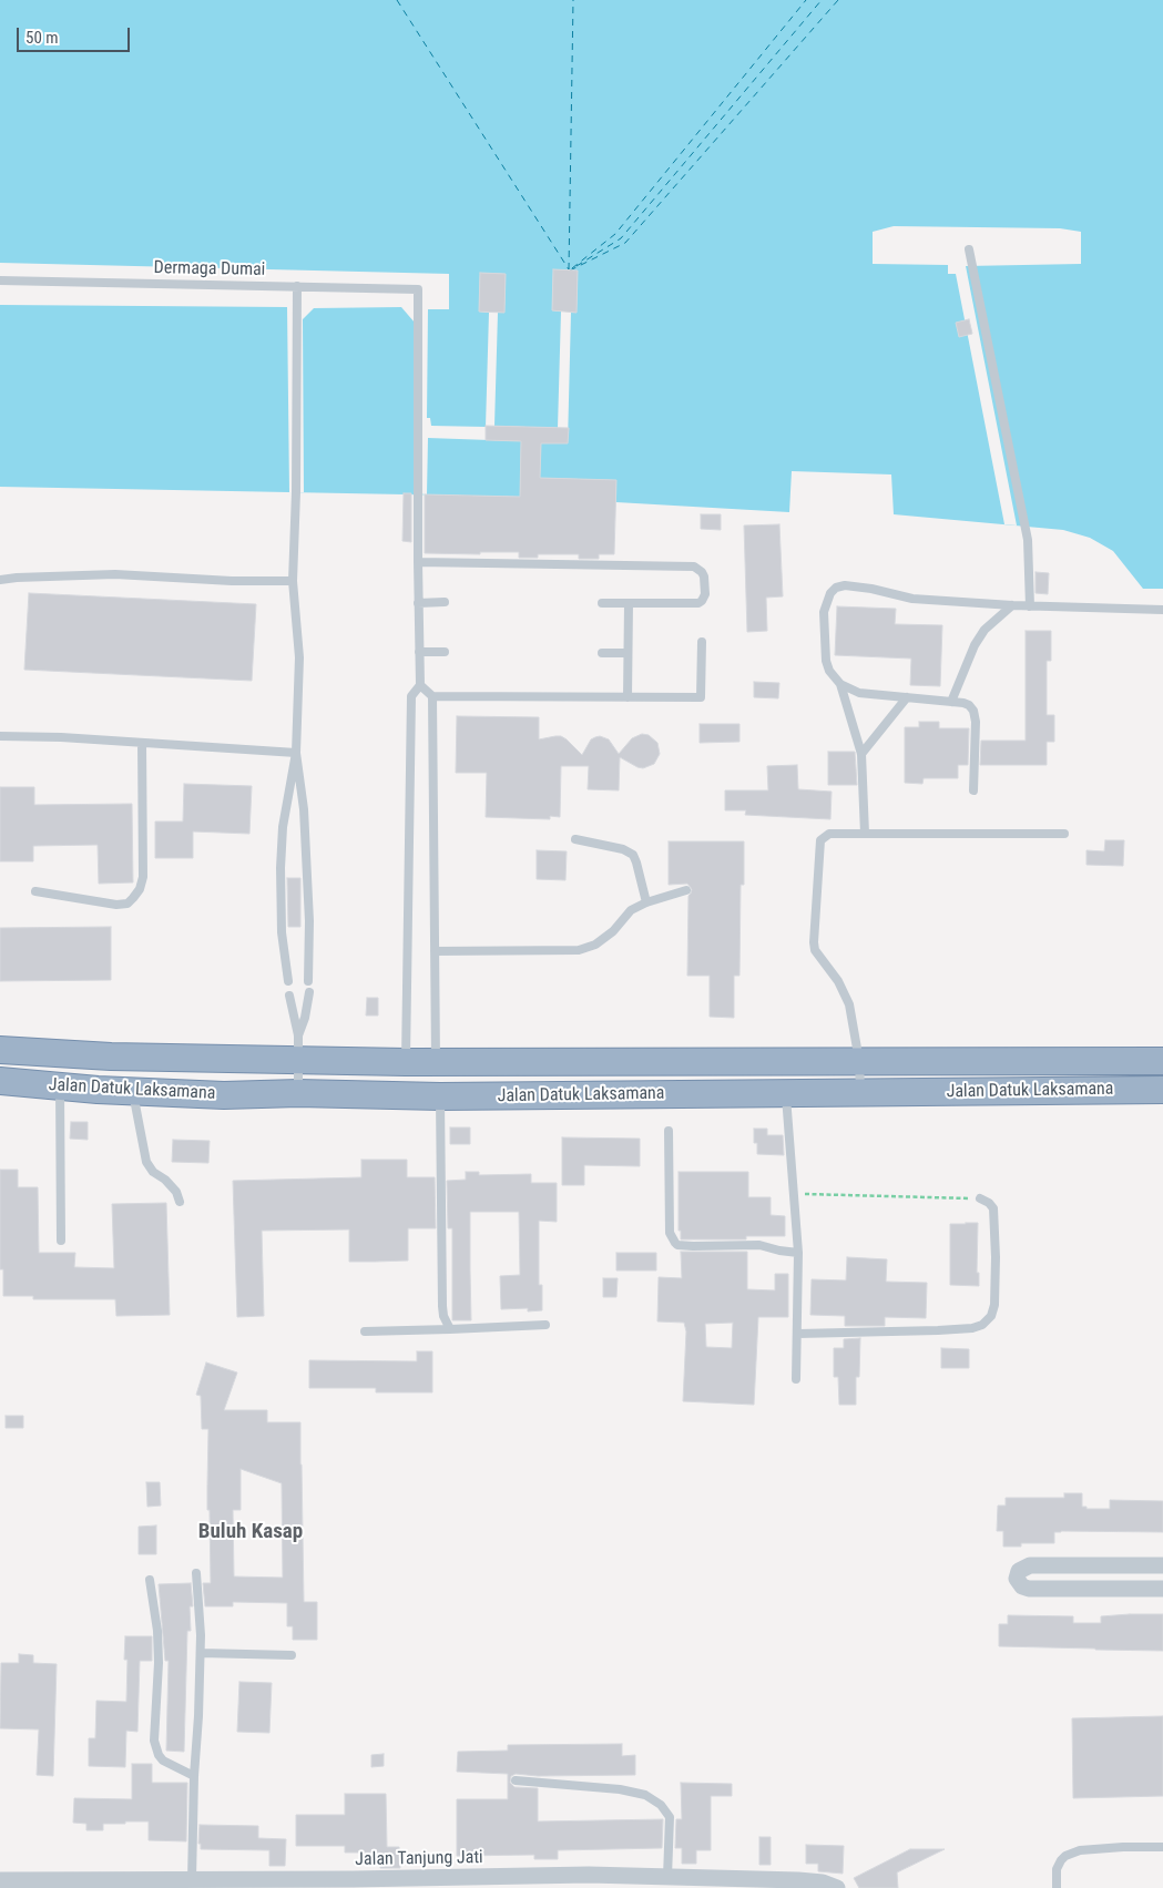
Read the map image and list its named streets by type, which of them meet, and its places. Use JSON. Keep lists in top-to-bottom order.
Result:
{
  "streets": {
    "highway": ["Jalan Datuk Laksamana"],
    "street": ["Jalan Tanjung Jati"],
    "lane": ["Dermaga Dumai"]
  },
  "districts": ["Buluh Kasap"],
  "scale_bar": "50 m"
}
